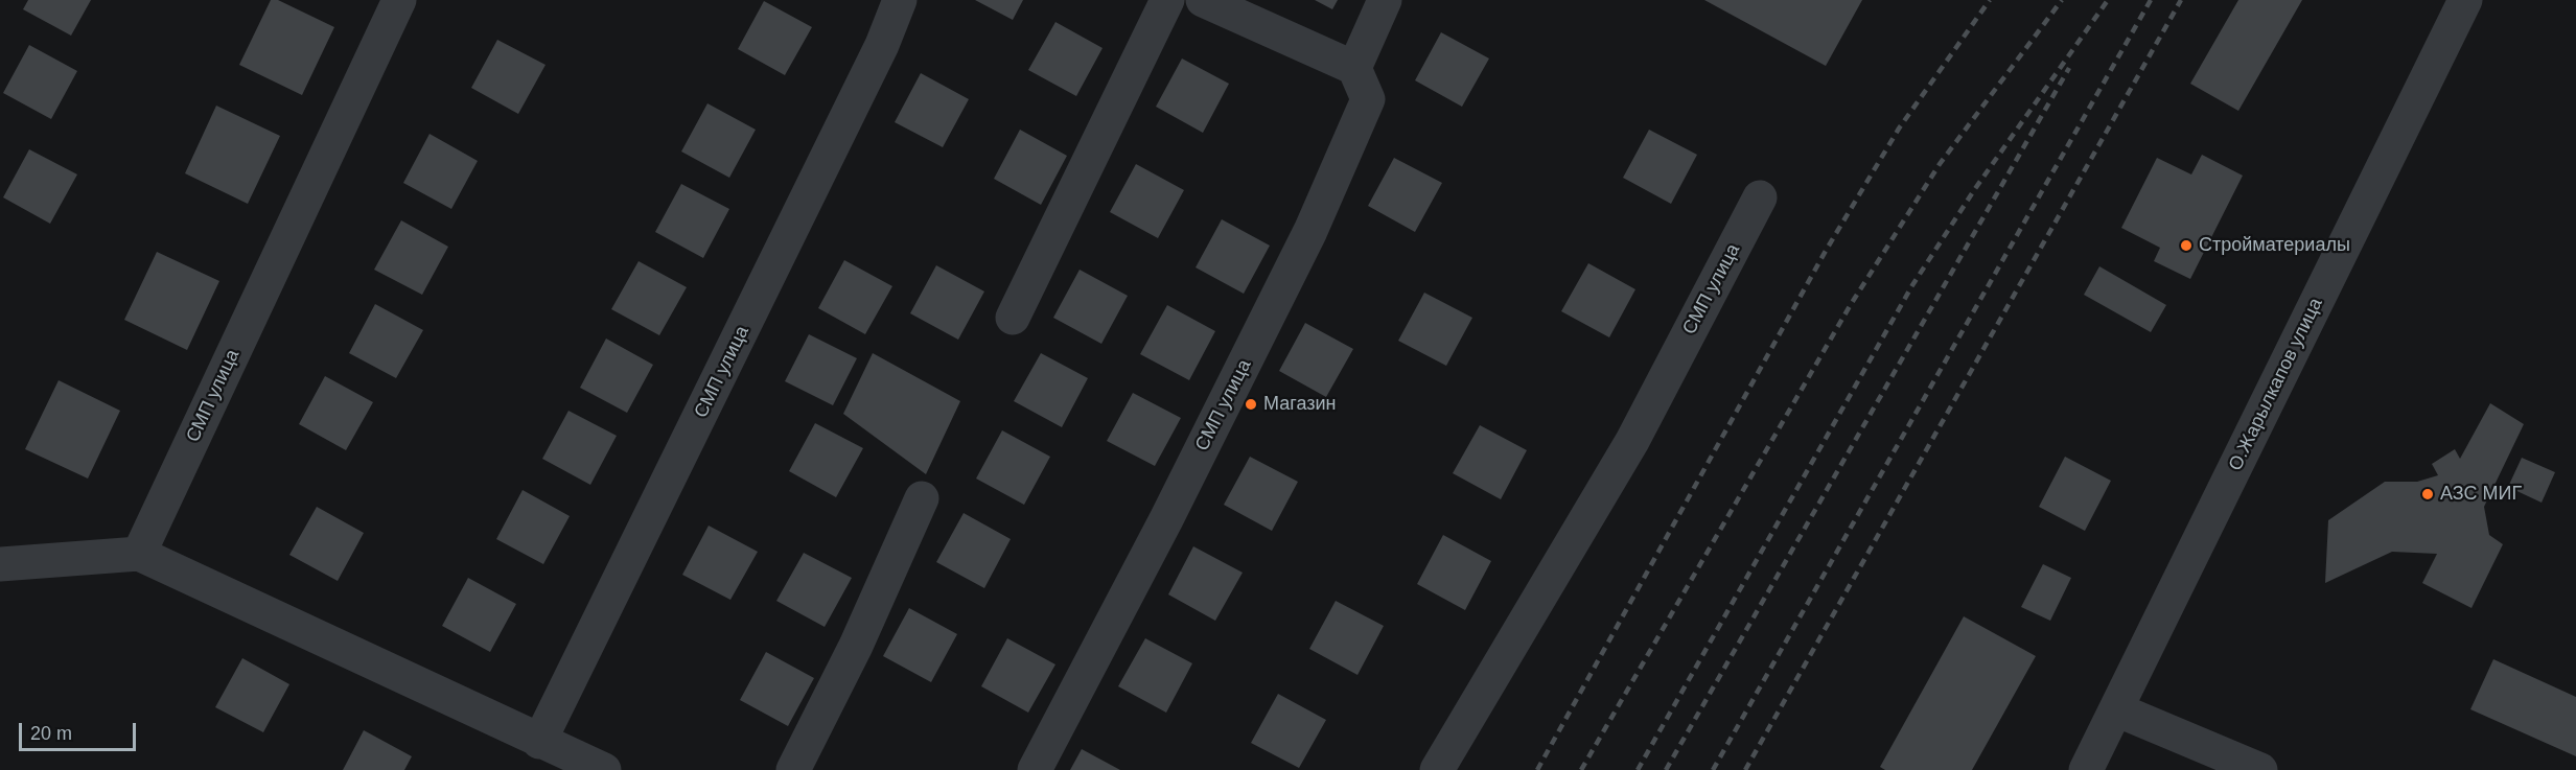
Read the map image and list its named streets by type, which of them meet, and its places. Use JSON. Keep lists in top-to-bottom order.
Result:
{
  "streets": {
    "street": ["СМП улица", "О.Жарылкапов улица"]
  },
  "places": ["Стройматериалы", "Магазин", "АЗС МИГ"],
  "scale_bar": "20 m"
}
